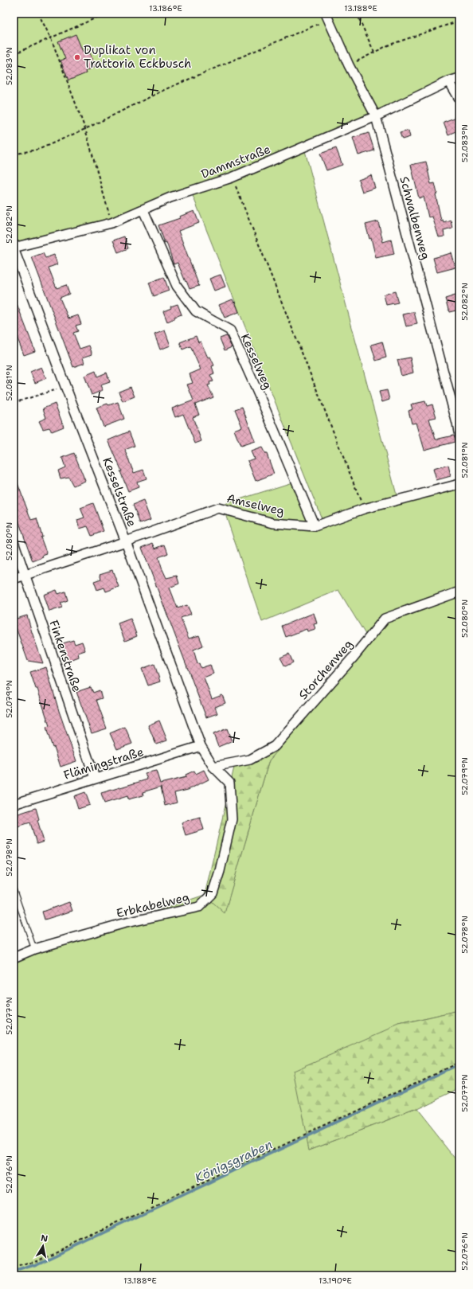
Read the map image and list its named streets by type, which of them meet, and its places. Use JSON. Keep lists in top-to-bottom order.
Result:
{
  "streets": {
    "street": [
      "Dammstraße",
      "Schwalbenweg",
      "Kesselweg",
      "Kesselstraße",
      "Amselweg",
      "Finkenstraße",
      "Storchenweg",
      "Flämingstraße",
      "Erbkabelweg"
    ]
  },
  "crossings": [
    ["Dammstraße", "Schwalbenweg"],
    ["Dammstraße", "Kesselweg"],
    ["Dammstraße", "Kesselstraße"],
    ["Kesselweg", "Amselweg"],
    ["Kesselstraße", "Amselweg"],
    ["Kesselstraße", "Flämingstraße"],
    ["Kesselstraße", "Erbkabelweg"],
    ["Amselweg", "Finkenstraße"],
    ["Finkenstraße", "Flämingstraße"],
    ["Storchenweg", "Erbkabelweg"],
    ["Flämingstraße", "Erbkabelweg"]
  ],
  "water": ["Königsgraben"],
  "places": ["Duplikat von Trattoria Eckbusch"],
  "north": "top",
  "coordinates": [
    "13.186°E",
    "13.188°E",
    "52.083°N",
    "52.082°N",
    "52.081°N",
    "52.080°N",
    "52.079°N",
    "52.078°N",
    "52.077°N",
    "52.076°N",
    "13.190°E"
  ]
}
